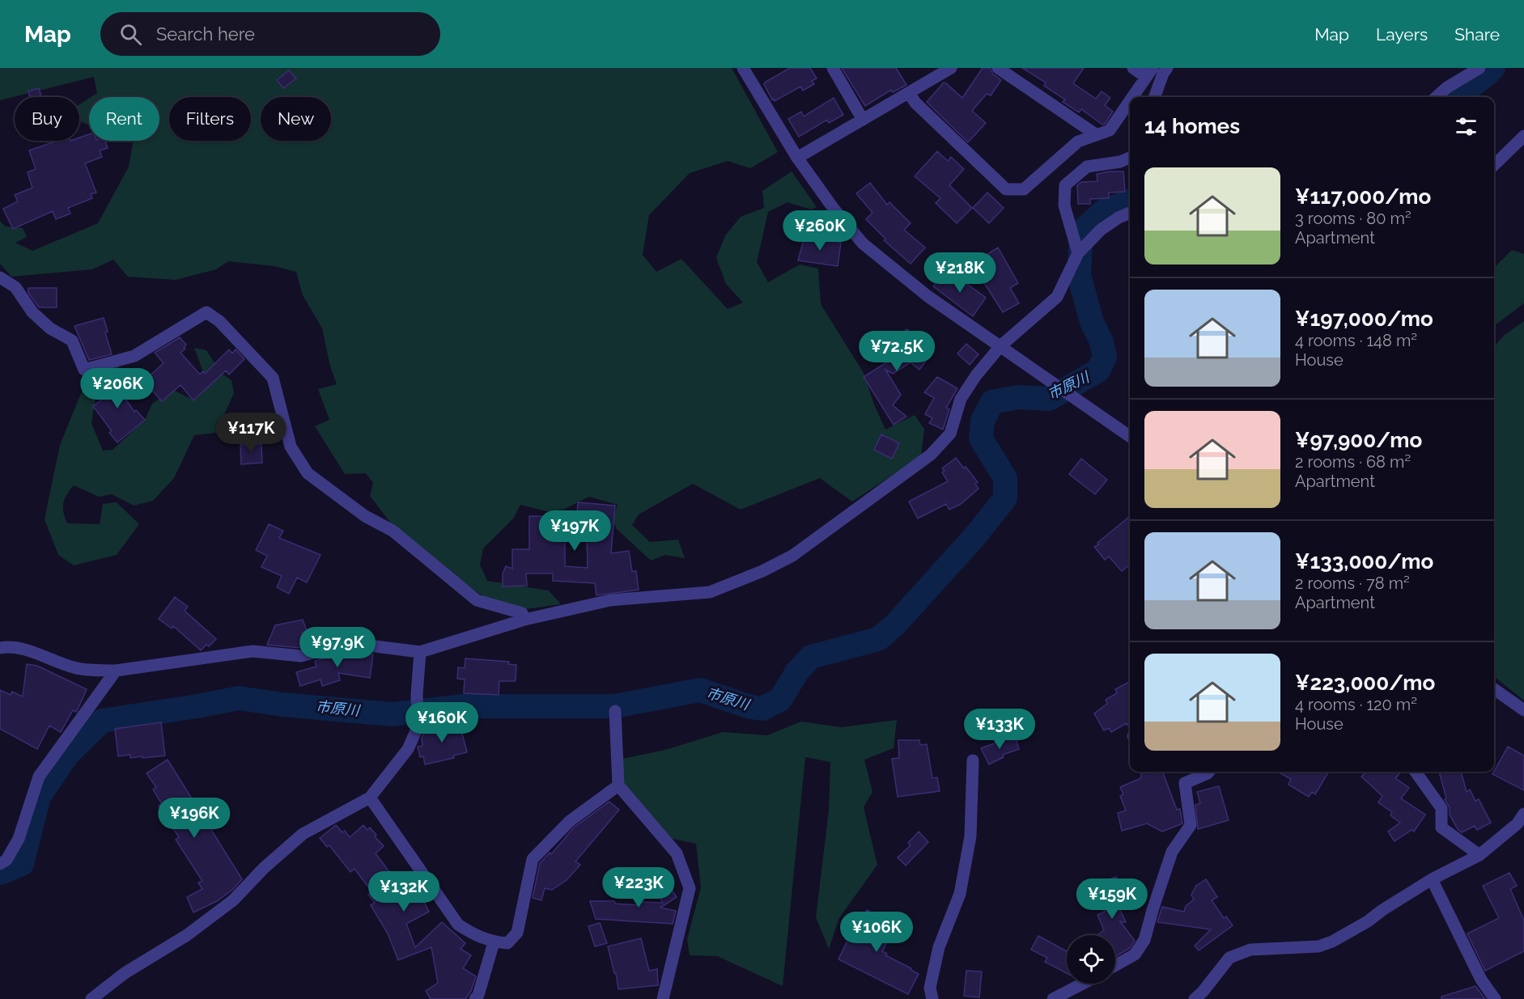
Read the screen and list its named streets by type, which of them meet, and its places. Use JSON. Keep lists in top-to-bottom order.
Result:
{
  "water": ["市原川"],
  "page": {
    "header": "Map",
    "search": "Search here",
    "nav": ["Map", "Layers", "Share"],
    "chip": [
      "Buy",
      "Rent",
      "Filters",
      "New"
    ],
    "heading": "14 homes",
    "list": [
      {
        "name": "¥117,000/mo",
        "note": "3 rooms · 80 m² · Apartment"
      },
      {
        "name": "¥197,000/mo",
        "note": "4 rooms · 148 m² · House"
      },
      {
        "name": "¥97,900/mo",
        "note": "2 rooms · 68 m² · Apartment"
      },
      {
        "name": "¥133,000/mo",
        "note": "2 rooms · 78 m² · Apartment"
      },
      {
        "name": "¥223,000/mo",
        "note": "4 rooms · 120 m² · House"
      }
    ],
    "price": [
      "¥260K",
      "¥218K",
      "¥72.5K",
      "¥206K",
      "¥117K",
      "¥197K",
      "¥97.9K",
      "¥160K",
      "¥133K",
      "¥196K",
      "¥223K",
      "¥132K",
      "¥159K",
      "¥106K"
    ]
  }
}
